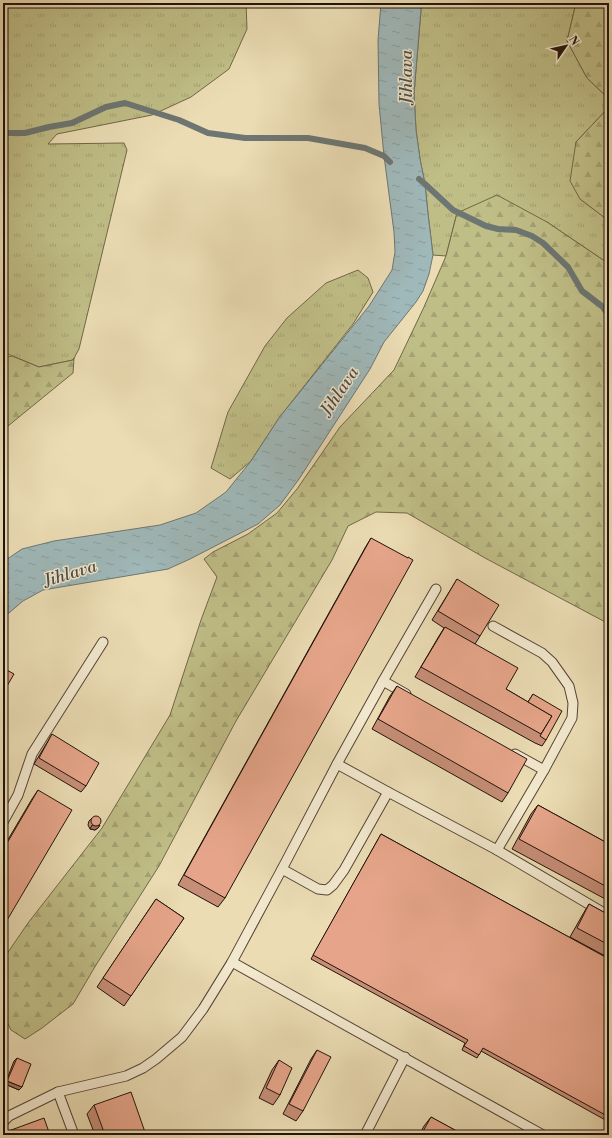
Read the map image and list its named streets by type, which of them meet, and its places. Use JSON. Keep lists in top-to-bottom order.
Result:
{
  "water": ["Jihlava"],
  "north": "top right"
}
